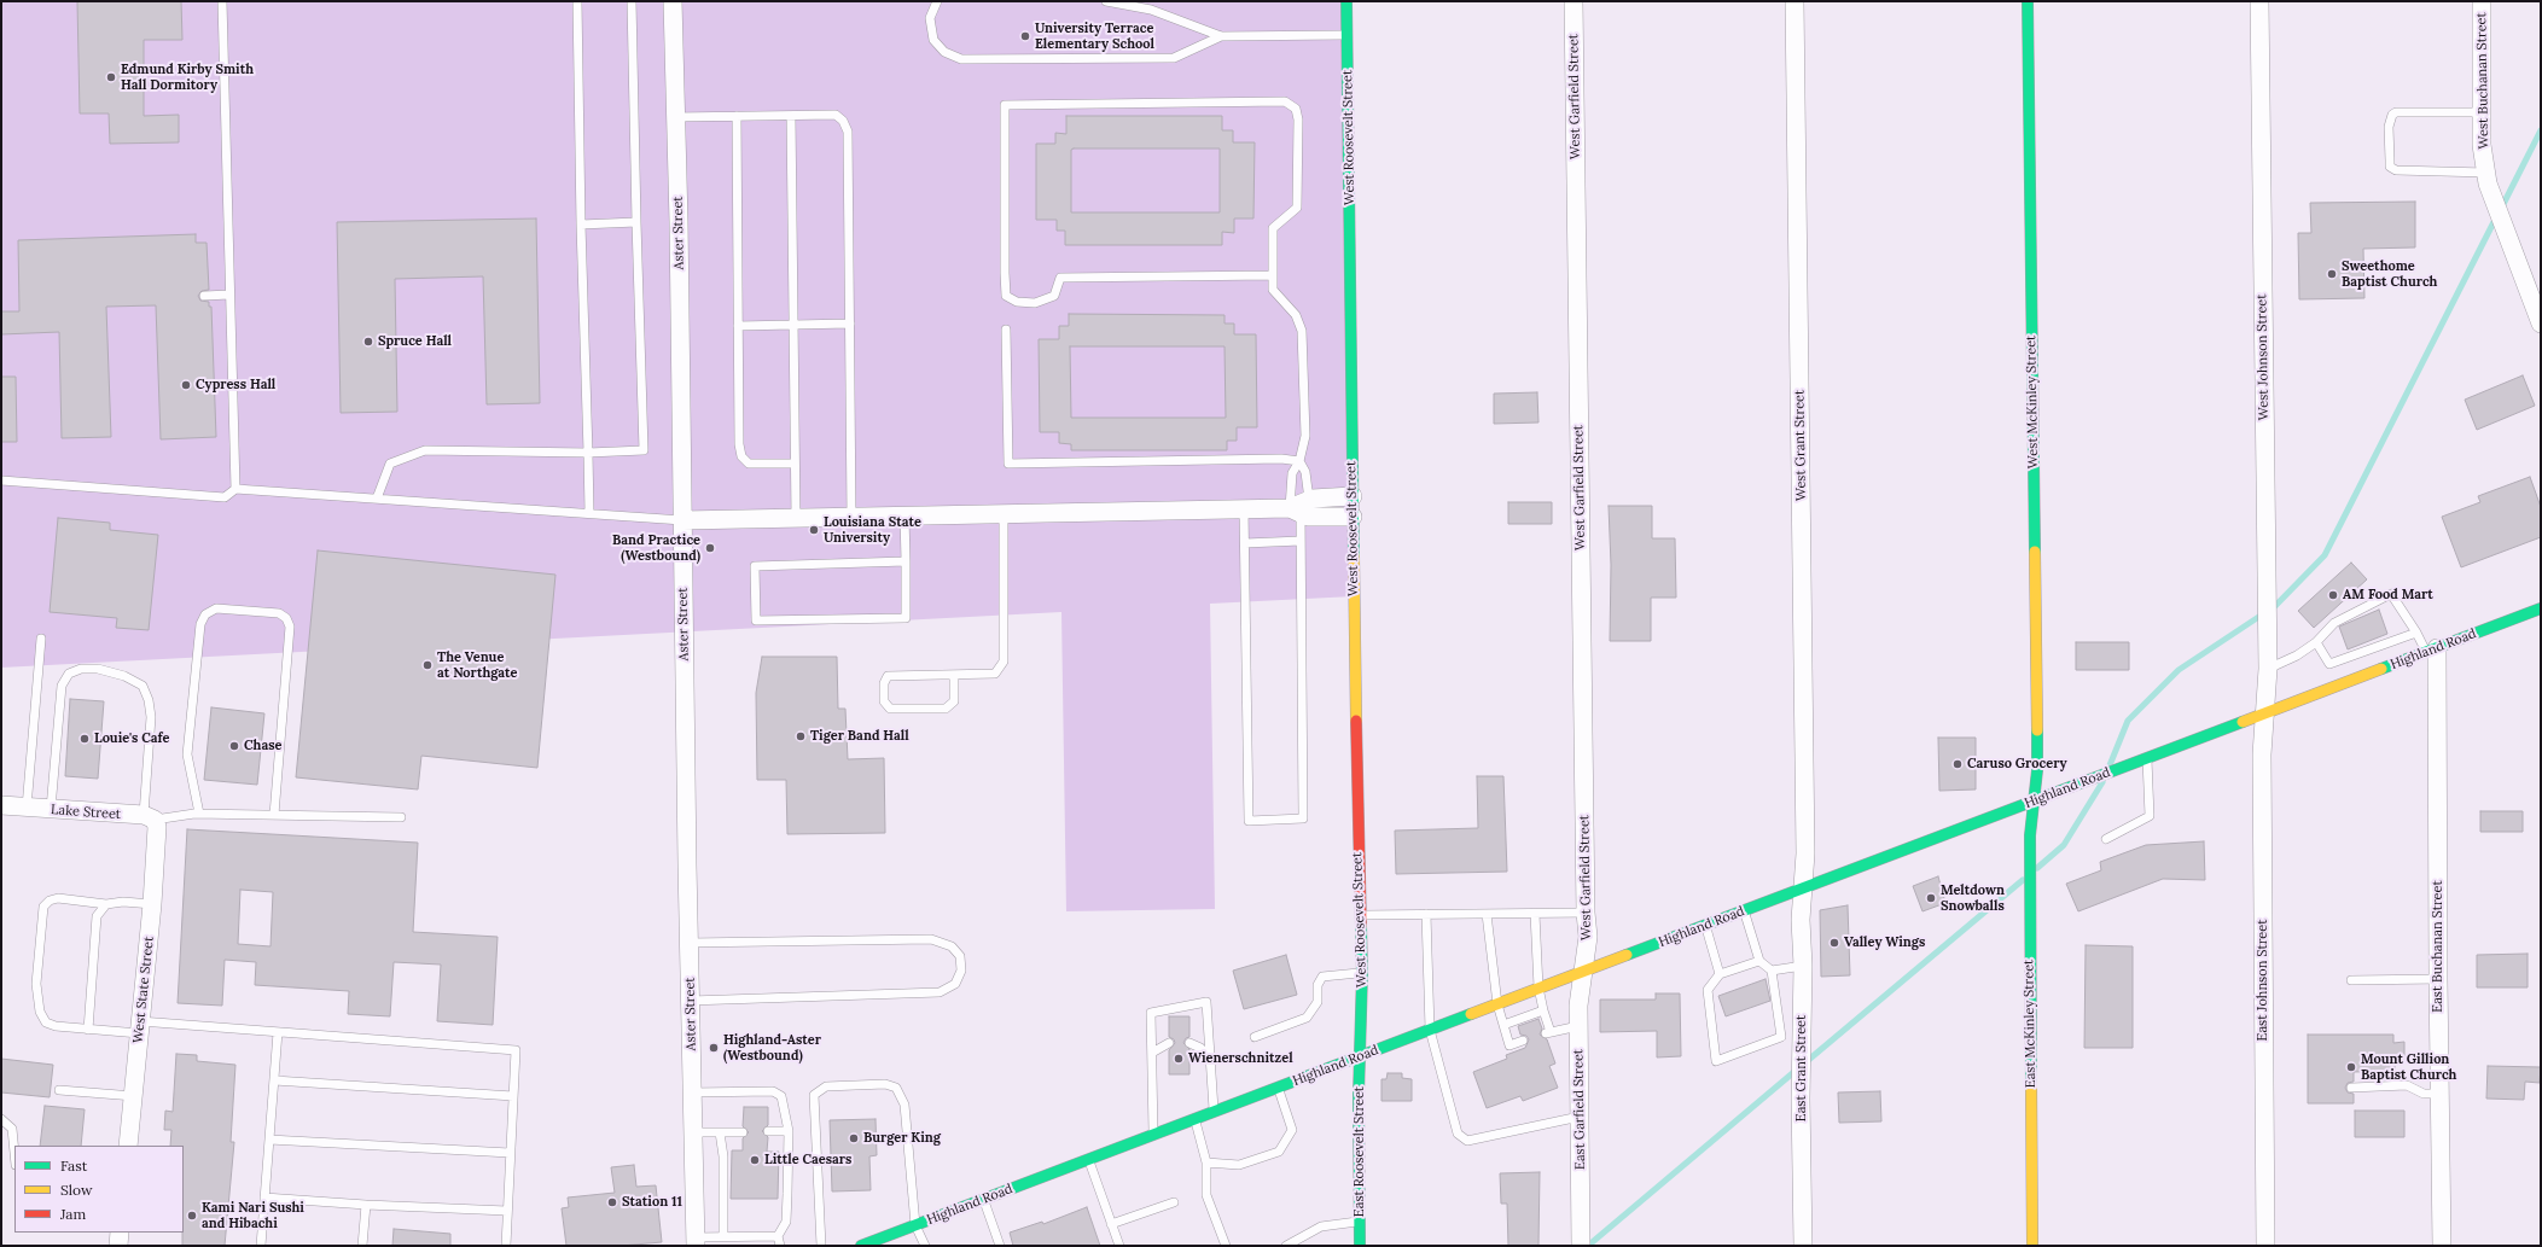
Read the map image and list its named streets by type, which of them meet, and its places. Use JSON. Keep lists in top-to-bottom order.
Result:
{
  "streets": {
    "street": [
      "West Buchanan Street",
      "West Garfield Street",
      "West Roosevelt Street",
      "Aster Street",
      "West Johnson Street",
      "West McKinley Street",
      "West Grant Street",
      "Highland Road",
      "Lake Street",
      "East Buchanan Street",
      "East Johnson Street",
      "West State Street",
      "East McKinley Street",
      "East Grant Street",
      "East Garfield Street",
      "East Roosevelt Street"
    ]
  },
  "crossings": [
    ["West Garfield Street", "Highland Road"],
    ["West Garfield Street", "East Garfield Street"],
    ["West Roosevelt Street", "Highland Road"],
    ["West Roosevelt Street", "East Roosevelt Street"],
    ["West Johnson Street", "Highland Road"],
    ["West Johnson Street", "East Johnson Street"],
    ["West McKinley Street", "Highland Road"],
    ["West McKinley Street", "East McKinley Street"],
    ["West Grant Street", "Highland Road"],
    ["West Grant Street", "East Grant Street"],
    ["Highland Road", "East Buchanan Street"],
    ["Highland Road", "East Johnson Street"],
    ["Highland Road", "East McKinley Street"],
    ["Highland Road", "East Grant Street"],
    ["Highland Road", "East Garfield Street"],
    ["Highland Road", "East Roosevelt Street"],
    ["Lake Street", "West State Street"]
  ],
  "places": [
    "University Terrace Elementary School",
    "Edmund Kirby Smith Hall Dormitory",
    "Sweethome Baptist Church",
    "Spruce Hall",
    "Cypress Hall",
    "Louisiana State University",
    "Band Practice (Westbound)",
    "AM Food Mart",
    "The Venue at Northgate",
    "Tiger Band Hall",
    "Louie's Cafe",
    "Chase",
    "Caruso Grocery",
    "Meltdown Snowballs",
    "Valley Wings",
    "Highland-Aster (Westbound)",
    "Wienerschnitzel",
    "Mount Gillion Baptist Church",
    "Burger King",
    "Little Caesars",
    "Station 11",
    "Kami Nari Sushi and Hibachi"
  ],
  "legend": ["Fast", "Slow", "Jam"]
}
